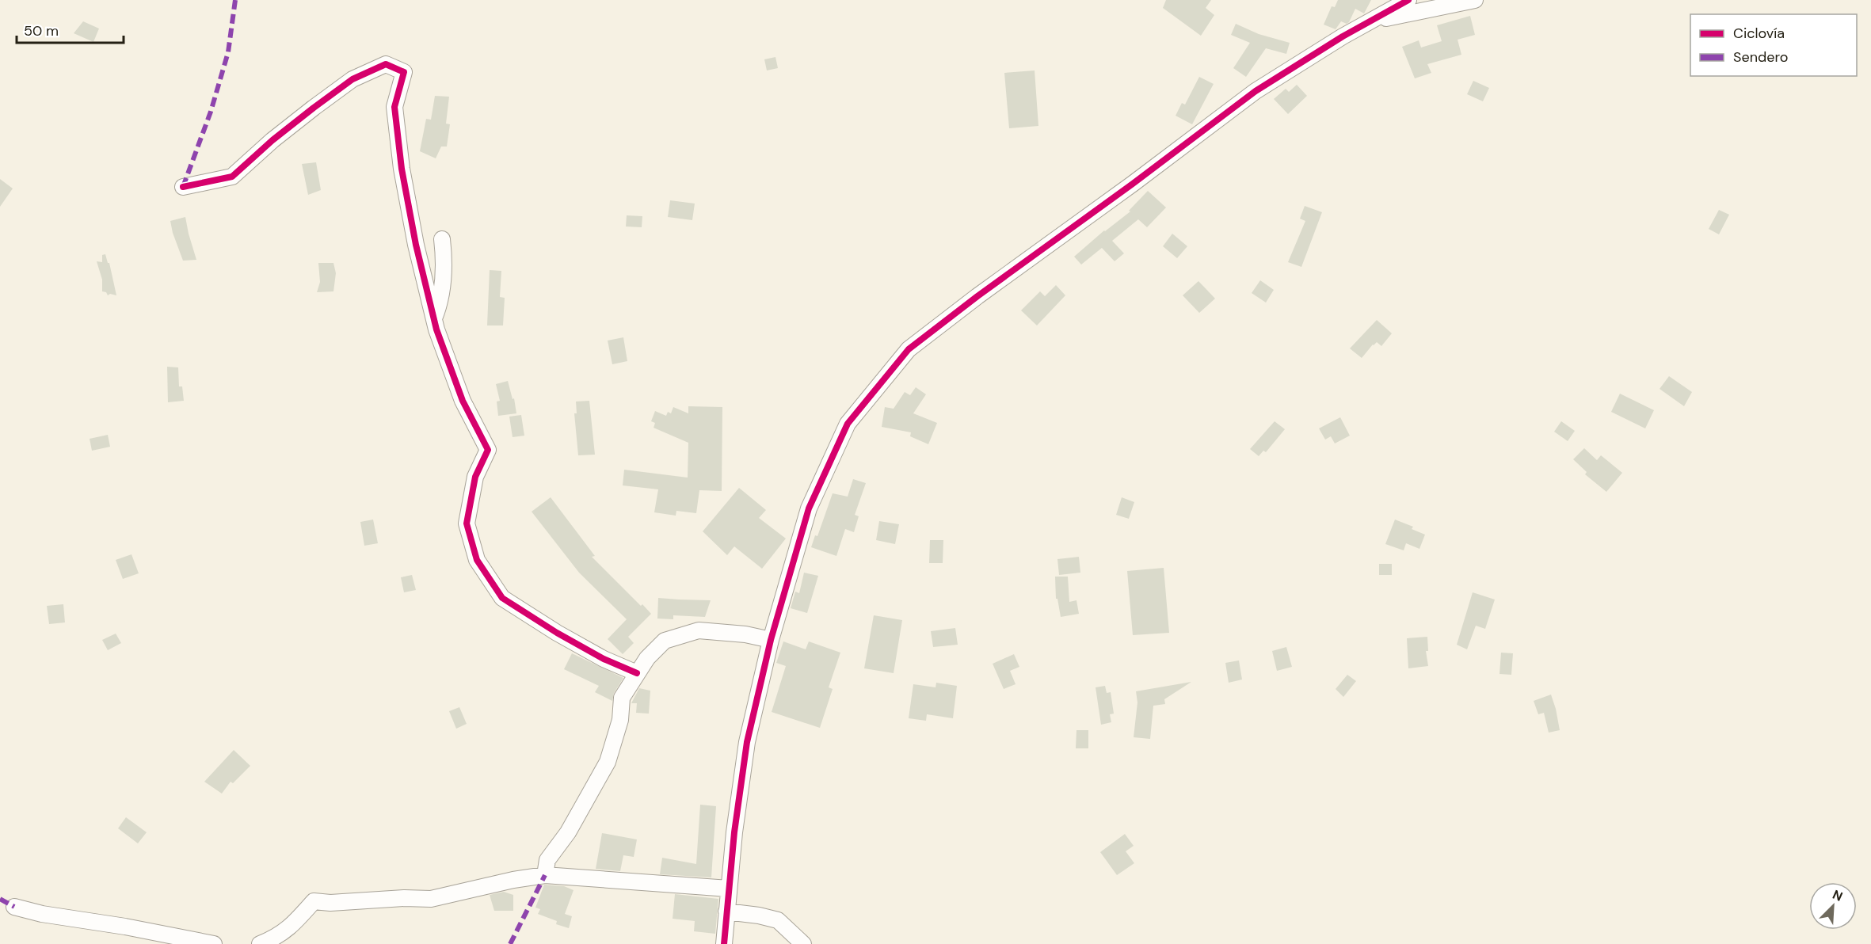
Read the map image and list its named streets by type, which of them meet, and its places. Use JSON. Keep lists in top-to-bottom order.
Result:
{
  "legend": ["Ciclovía", "Sendero"],
  "scale_bar": "50 m",
  "north": "top right"
}
